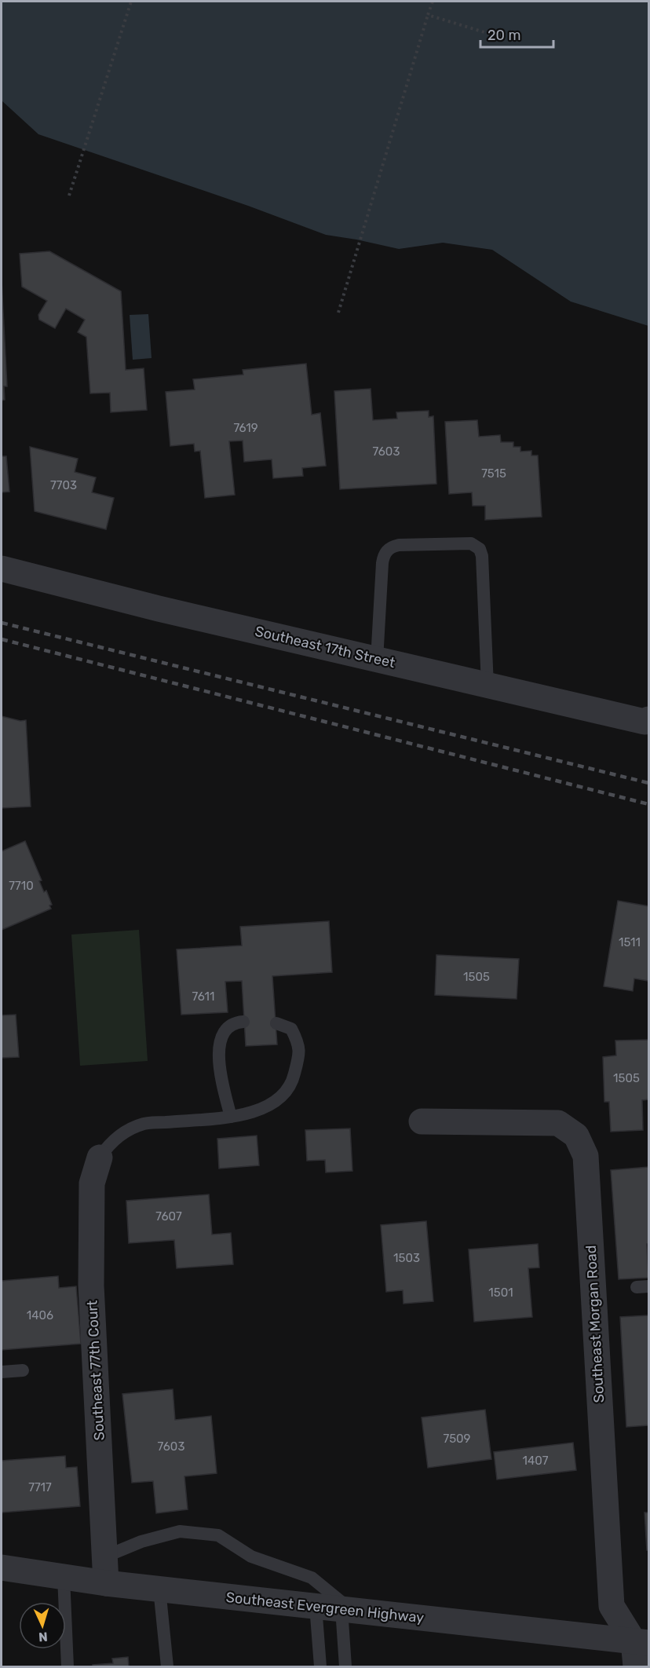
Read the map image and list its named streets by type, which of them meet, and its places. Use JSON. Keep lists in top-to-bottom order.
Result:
{
  "streets": {
    "street": [
      "Southeast 17th Street",
      "Southeast Morgan Road",
      "Southeast 77th Court",
      "Southeast Evergreen Highway"
    ]
  },
  "crossings": [
    ["Southeast Morgan Road", "Southeast Evergreen Highway"],
    ["Southeast 77th Court", "Southeast Evergreen Highway"]
  ],
  "house_numbers": [
    "7619",
    "7603",
    "7515",
    "7703",
    "7710",
    "1511",
    "1505",
    "7611",
    "1505",
    "7607",
    "1503",
    "1501",
    "1406",
    "7509",
    "7603",
    "1407",
    "7717"
  ],
  "scale_bar": "20 m",
  "north": "bottom"
}
